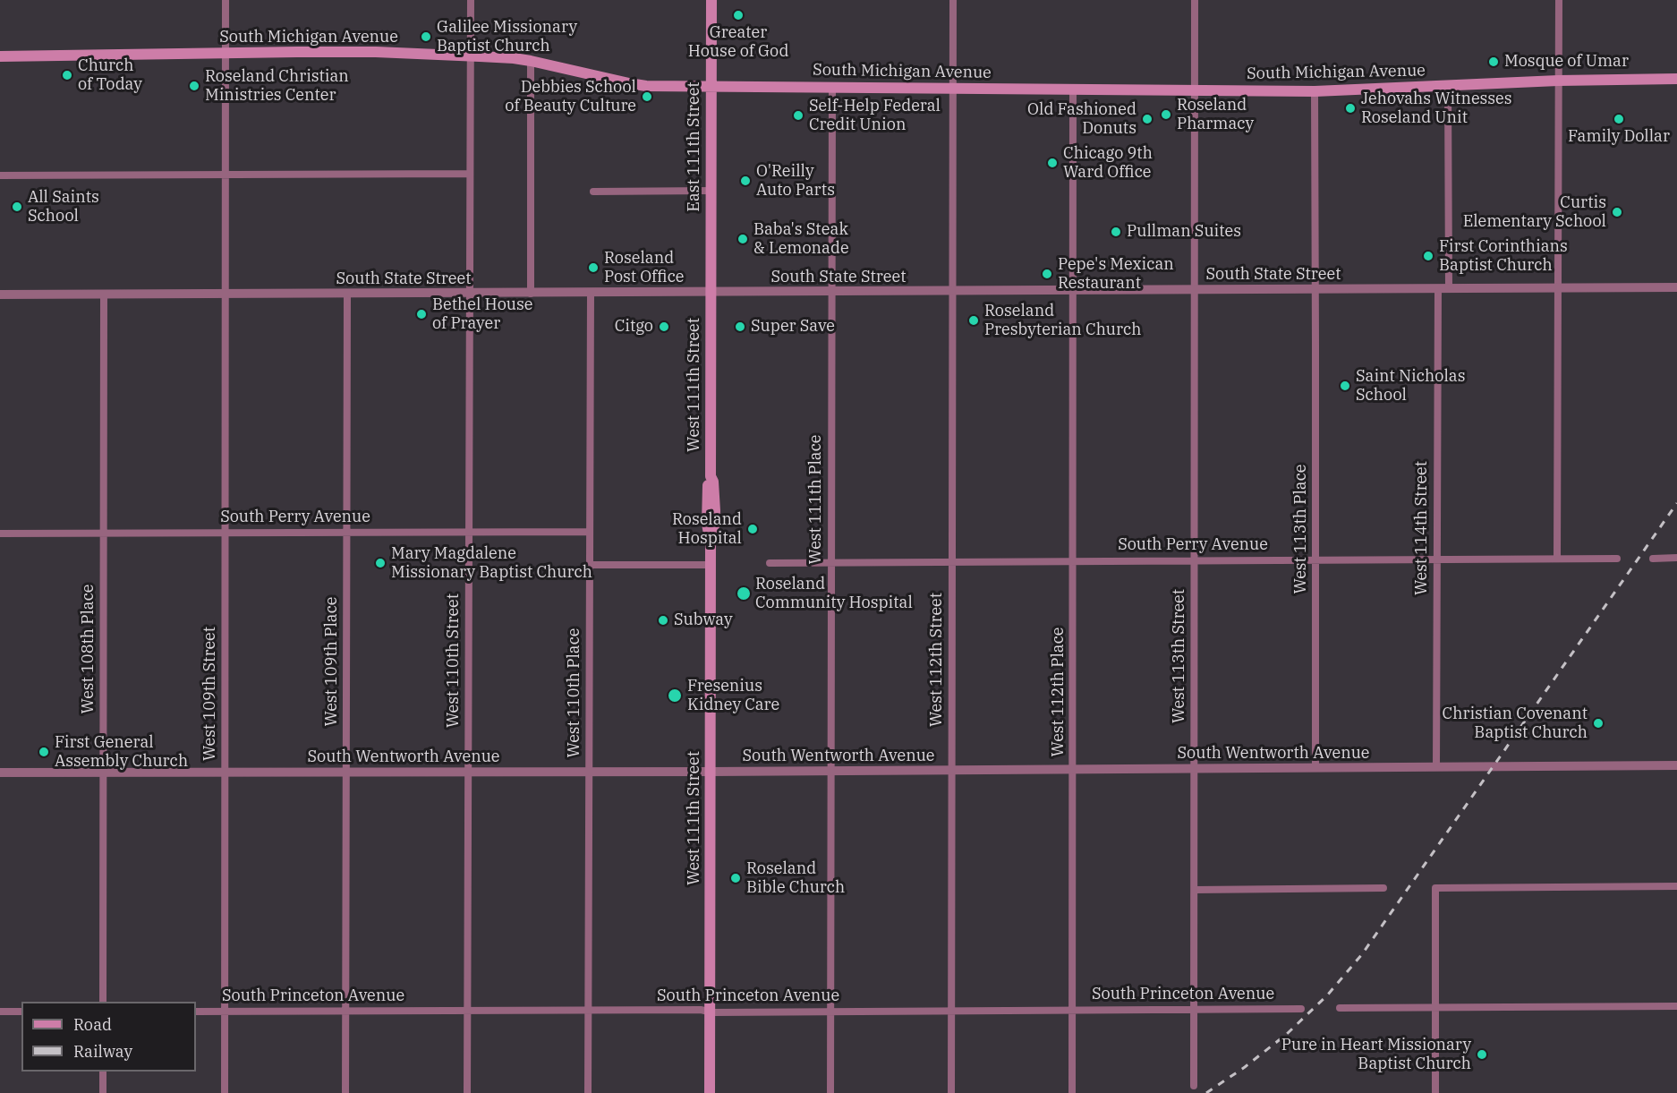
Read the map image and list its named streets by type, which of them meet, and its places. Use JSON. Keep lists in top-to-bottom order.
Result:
{
  "streets": {
    "main road": ["South Michigan Avenue", "East 111th Street", "West 111th Street"],
    "street": [
      "South State Street",
      "West 111th Place",
      "South Perry Avenue",
      "West 114th Street",
      "West 113th Place",
      "West 108th Place",
      "West 113th Street",
      "West 112th Street",
      "West 110th Street",
      "West 109th Place",
      "West 112th Place",
      "West 110th Place",
      "West 109th Street",
      "South Wentworth Avenue",
      "South Princeton Avenue"
    ]
  },
  "crossings": [
    ["South Michigan Avenue", "East 111th Street"],
    ["South Michigan Avenue", "West 111th Place"],
    ["South Michigan Avenue", "West 113th Place"],
    ["South Michigan Avenue", "West 113th Street"],
    ["South Michigan Avenue", "West 112th Street"],
    ["South Michigan Avenue", "West 110th Street"],
    ["South Michigan Avenue", "West 112th Place"],
    ["South Michigan Avenue", "West 109th Street"],
    ["East 111th Street", "South State Street"],
    ["East 111th Street", "West 111th Street"],
    ["South State Street", "West 111th Street"],
    ["South State Street", "West 111th Place"],
    ["South State Street", "West 114th Street"],
    ["South State Street", "West 113th Place"],
    ["South State Street", "West 108th Place"],
    ["South State Street", "West 113th Street"],
    ["South State Street", "West 112th Street"],
    ["South State Street", "West 110th Street"],
    ["South State Street", "West 109th Place"],
    ["South State Street", "West 112th Place"],
    ["South State Street", "West 110th Place"],
    ["South State Street", "West 109th Street"],
    ["West 111th Street", "South Wentworth Avenue"],
    ["West 111th Street", "South Princeton Avenue"],
    ["West 111th Place", "South Perry Avenue"],
    ["West 111th Place", "South Wentworth Avenue"],
    ["West 111th Place", "South Princeton Avenue"],
    ["South Perry Avenue", "West 114th Street"],
    ["South Perry Avenue", "West 113th Place"],
    ["South Perry Avenue", "West 108th Place"],
    ["South Perry Avenue", "West 113th Street"],
    ["South Perry Avenue", "West 112th Street"],
    ["South Perry Avenue", "West 110th Street"],
    ["South Perry Avenue", "West 109th Place"],
    ["South Perry Avenue", "West 112th Place"],
    ["South Perry Avenue", "West 110th Place"],
    ["South Perry Avenue", "West 109th Street"],
    ["West 114th Street", "South Wentworth Avenue"],
    ["West 113th Place", "South Wentworth Avenue"],
    ["West 108th Place", "South Wentworth Avenue"],
    ["West 113th Street", "South Wentworth Avenue"],
    ["West 113th Street", "South Princeton Avenue"],
    ["West 112th Street", "South Wentworth Avenue"],
    ["West 112th Street", "South Princeton Avenue"],
    ["West 110th Street", "South Wentworth Avenue"],
    ["West 110th Street", "South Princeton Avenue"],
    ["West 109th Place", "South Wentworth Avenue"],
    ["West 109th Place", "South Princeton Avenue"],
    ["West 112th Place", "South Wentworth Avenue"],
    ["West 112th Place", "South Princeton Avenue"],
    ["West 110th Place", "South Wentworth Avenue"],
    ["West 110th Place", "South Princeton Avenue"],
    ["West 109th Street", "South Wentworth Avenue"],
    ["West 109th Street", "South Princeton Avenue"]
  ],
  "places": [
    "Greater House of God",
    "Galilee Missionary Baptist Church",
    "Mosque of Umar",
    "Church of Today",
    "Roseland Christian Ministries Center",
    "Debbies School of Beauty Culture",
    "Jehovahs Witnesses Roseland Unit",
    "Roseland Pharmacy",
    "Self-Help Federal Credit Union",
    "Old Fashioned Donuts",
    "Family Dollar",
    "Chicago 9th Ward Office",
    "O'Reilly Auto Parts",
    "All Saints School",
    "Curtis Elementary School",
    "Pullman Suites",
    "Baba's Steak & Lemonade",
    "First Corinthians Baptist Church",
    "Roseland Post Office",
    "Pepe's Mexican Restaurant",
    "Bethel House of Prayer",
    "Roseland Presbyterian Church",
    "Citgo",
    "Super Save",
    "Saint Nicholas School",
    "Roseland Hospital",
    "Mary Magdalene Missionary Baptist Church",
    "Roseland Community Hospital",
    "Subway",
    "Fresenius Kidney Care",
    "Christian Covenant Baptist Church",
    "First General Assembly Church",
    "Roseland Bible Church",
    "Pure in Heart Missionary Baptist Church"
  ],
  "legend": ["Road", "Railway"]
}
